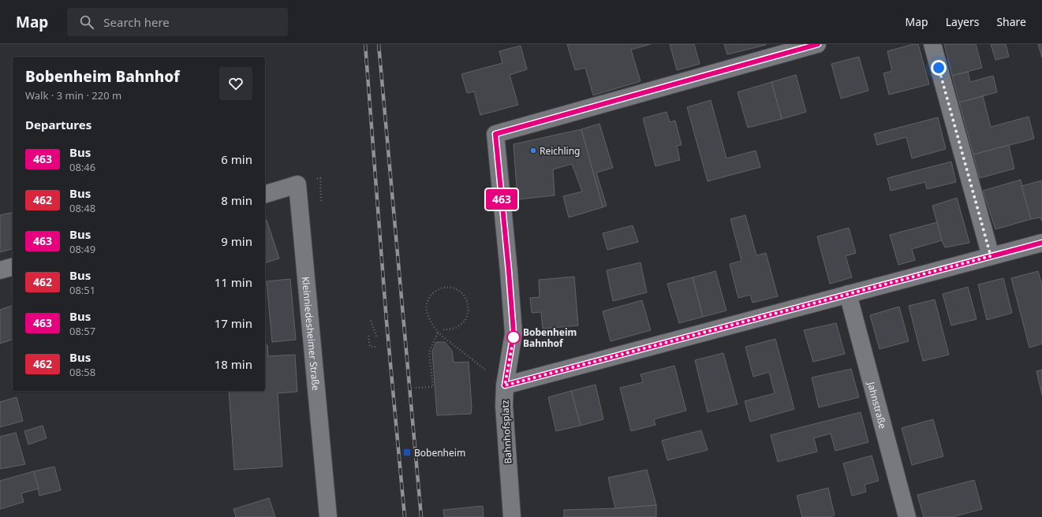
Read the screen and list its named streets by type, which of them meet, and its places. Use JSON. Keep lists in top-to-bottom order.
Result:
{
  "streets": {
    "street": ["Kleinniedesheimer Straße", "Jahnstraße", "Bahnhofsplatz"]
  },
  "places": {
    "other": ["Reichling", "Bobenheim Bahnhof"],
    "transit": ["Bobenheim"]
  },
  "lines": ["bus line 463"],
  "page": {
    "header": "Map",
    "search": "Search here",
    "nav": ["Map", "Layers", "Share"],
    "on_map": "463",
    "heading": [
      ["Bobenheim Bahnhof", "Walk · 3 min · 220 m"],
      "Departures"
    ],
    "list": [
      {
        "mark": "463",
        "name": "Bus",
        "note": "08:46",
        "value": "6 min"
      },
      {
        "mark": "462",
        "name": "Bus",
        "note": "08:48",
        "value": "8 min"
      },
      {
        "mark": "463",
        "name": "Bus",
        "note": "08:49",
        "value": "9 min"
      },
      {
        "mark": "462",
        "name": "Bus",
        "note": "08:51",
        "value": "11 min"
      },
      {
        "mark": "463",
        "name": "Bus",
        "note": "08:57",
        "value": "17 min"
      },
      {
        "mark": "462",
        "name": "Bus",
        "note": "08:58",
        "value": "18 min"
      }
    ]
  }
}
